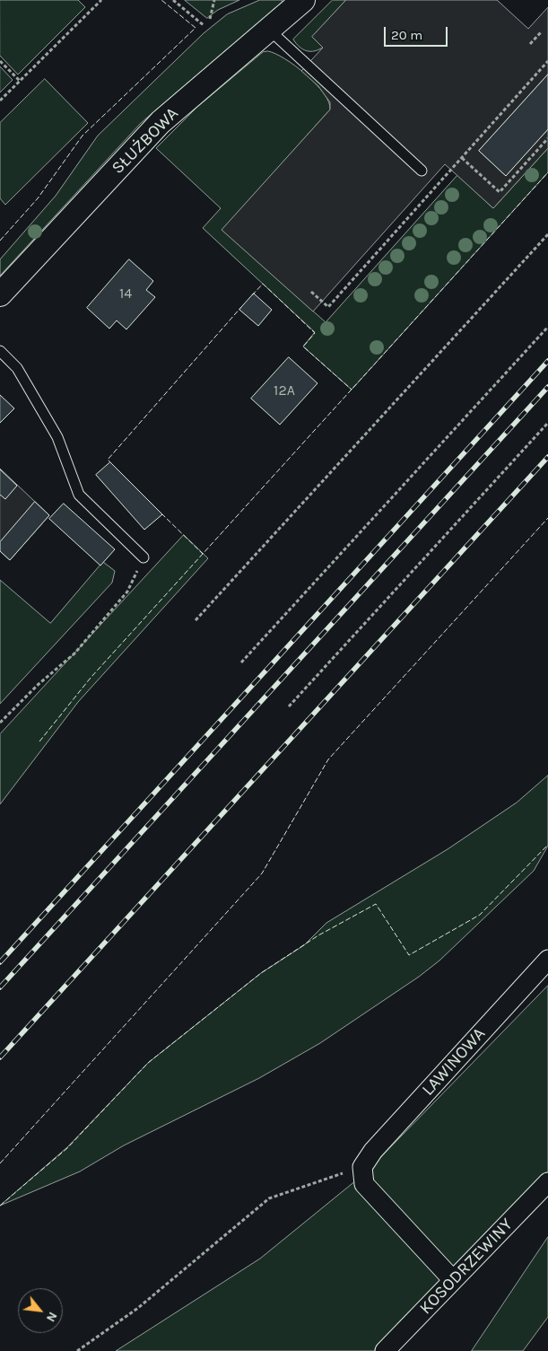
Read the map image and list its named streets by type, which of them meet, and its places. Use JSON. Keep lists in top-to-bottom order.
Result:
{
  "streets": {
    "street": ["SŁUŻBOWA", "LAWINOWA", "KOSODRZEWINY"]
  },
  "house_numbers": ["14", "12A"],
  "scale_bar": "20 m",
  "north": "bottom right"
}
